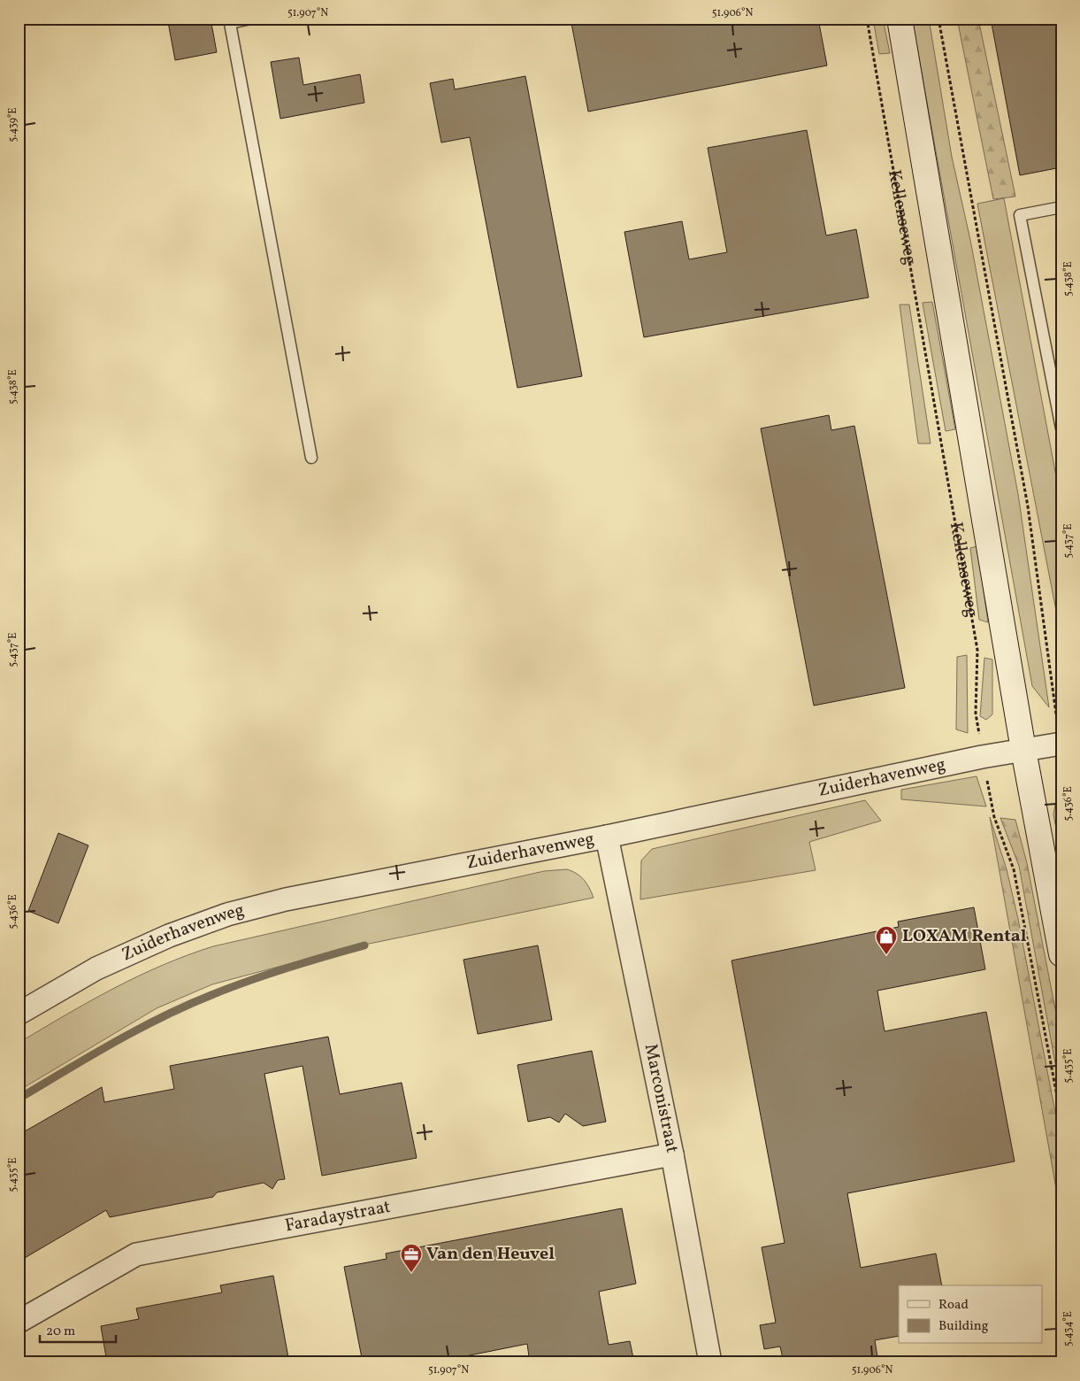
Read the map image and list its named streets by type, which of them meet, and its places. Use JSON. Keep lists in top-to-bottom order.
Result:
{
  "streets": {
    "main road": ["Kellenseweg"],
    "street": ["Zuiderhavenweg", "Marconistraat", "Faradaystraat"]
  },
  "crossings": [
    ["Kellenseweg", "Zuiderhavenweg"],
    ["Zuiderhavenweg", "Marconistraat"],
    ["Marconistraat", "Faradaystraat"]
  ],
  "places": {
    "shop": ["LOXAM Rental"],
    "office": ["Van den Heuvel"]
  },
  "legend": ["Road", "Building"],
  "scale_bar": "20 m",
  "coordinates": [
    "51.907°N",
    "51.906°N",
    "5.439°E",
    "5.438°E",
    "5.437°E",
    "5.436°E",
    "5.435°E",
    "5.434°E"
  ]
}
